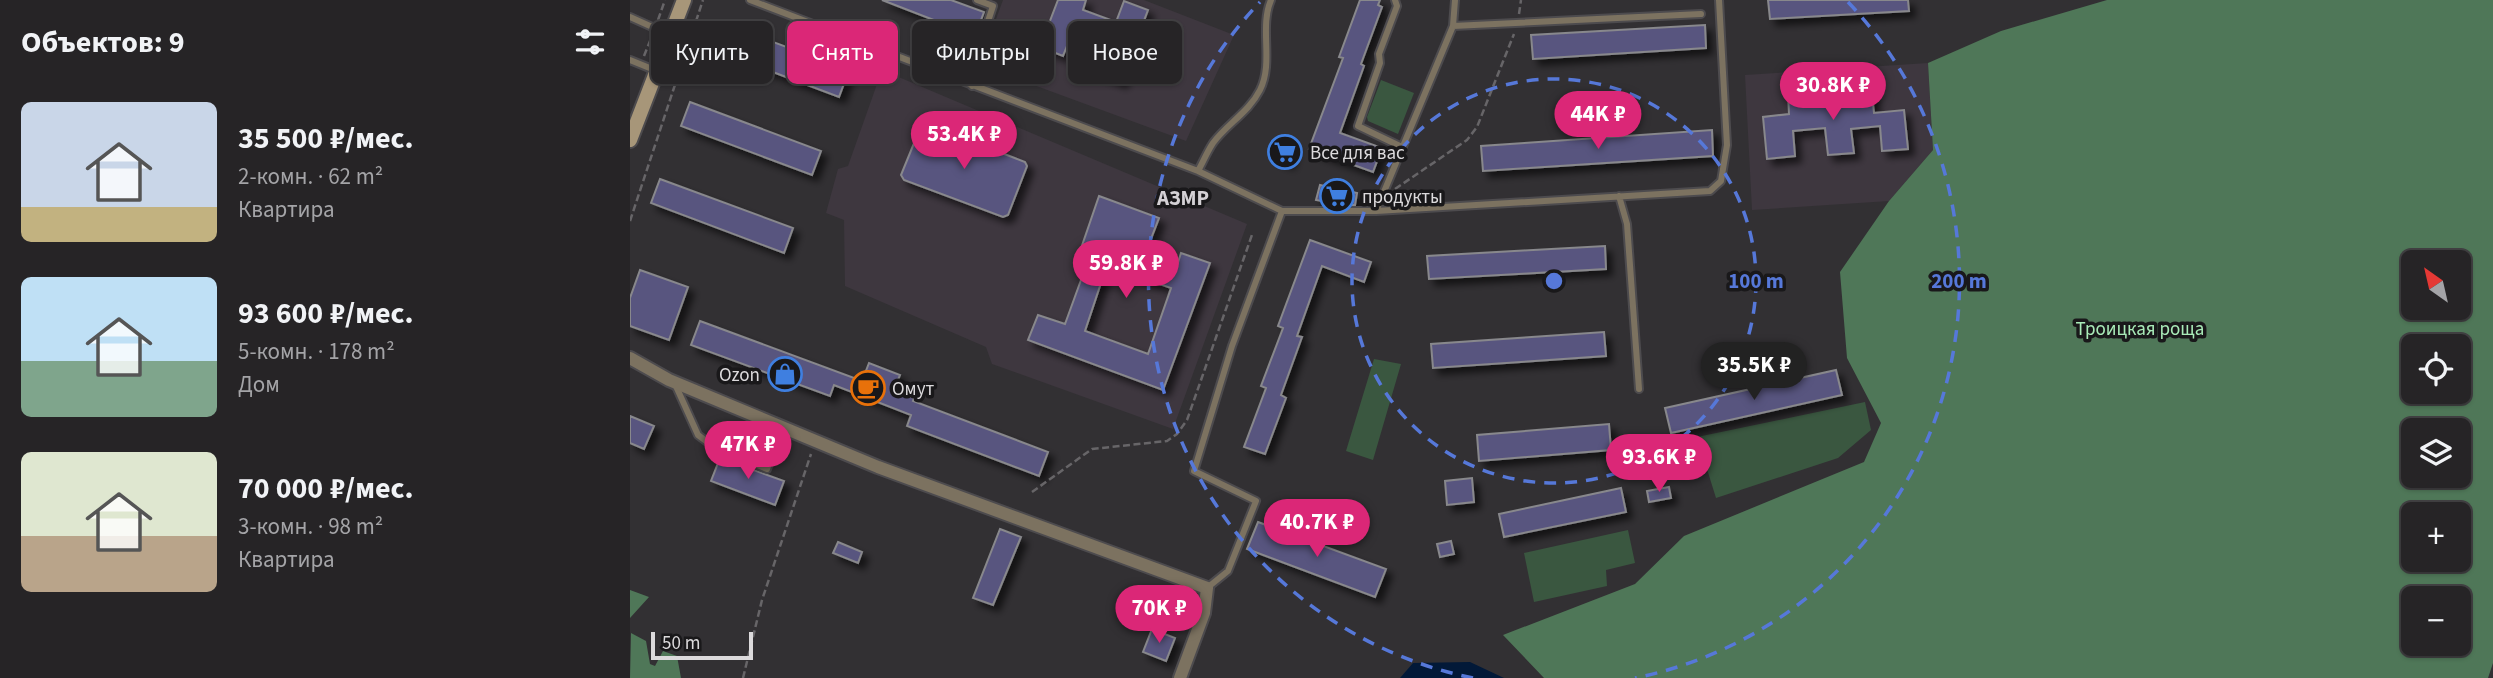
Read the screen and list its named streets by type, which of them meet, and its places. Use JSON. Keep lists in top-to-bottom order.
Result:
{
  "districts": ["АЗМР"],
  "parks": ["Троицкая роща"],
  "places": {
    "supermarket": ["Все для вас", "продукты"],
    "shop": ["Ozon"],
    "cafe": ["Омут"]
  },
  "scale_bar": "50 m",
  "north": "top left",
  "page": {
    "heading": "Объектов: 9",
    "chip": [
      "Купить",
      "Снять",
      "Фильтры",
      "Новое"
    ],
    "price": [
      "30.8K ₽",
      "44K ₽",
      "53.4K ₽",
      "59.8K ₽",
      "35.5K ₽",
      "47K ₽",
      "93.6K ₽",
      "40.7K ₽",
      "70K ₽"
    ],
    "list": [
      {
        "name": "35 500 ₽/мес.",
        "note": "2-комн. · 62 m² · Квартира"
      },
      {
        "name": "93 600 ₽/мес.",
        "note": "5-комн. · 178 m² · Дом"
      },
      {
        "name": "70 000 ₽/мес.",
        "note": "3-комн. · 98 m² · Квартира"
      }
    ],
    "map_buttons": ["+", "−"],
    "scale": "50 m"
  },
  "rings": ["100 m", "200 m"]
}
